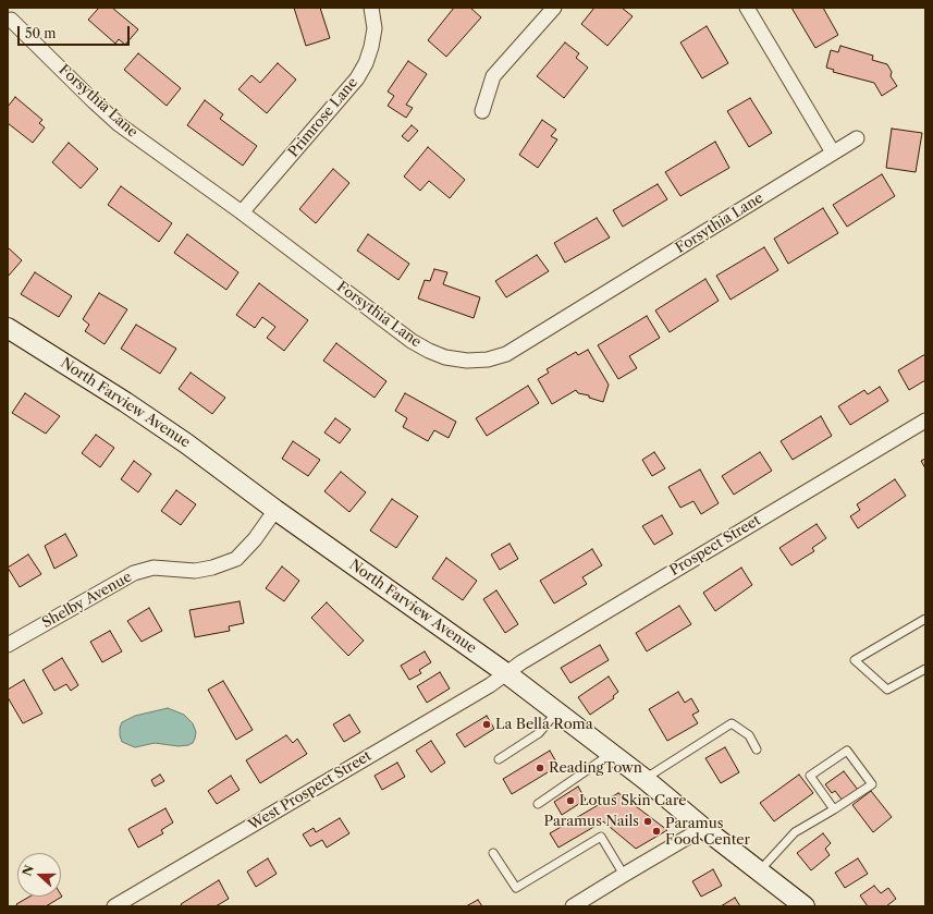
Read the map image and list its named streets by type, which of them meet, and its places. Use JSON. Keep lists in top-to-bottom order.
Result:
{
  "streets": {
    "street": [
      "Forsythia Lane",
      "Primrose Lane",
      "North Farview Avenue",
      "Prospect Street",
      "Shelby Avenue",
      "West Prospect Street"
    ]
  },
  "crossings": [
    ["Forsythia Lane", "Primrose Lane"],
    ["North Farview Avenue", "Prospect Street"],
    ["North Farview Avenue", "Shelby Avenue"],
    ["North Farview Avenue", "West Prospect Street"],
    ["Prospect Street", "West Prospect Street"]
  ],
  "places": [
    "La Bella Roma",
    "ReadingTown",
    "Lotus Skin Care",
    "Paramus Nails",
    "Paramus Food Center"
  ],
  "scale_bar": "50 m",
  "north": "left"
}
